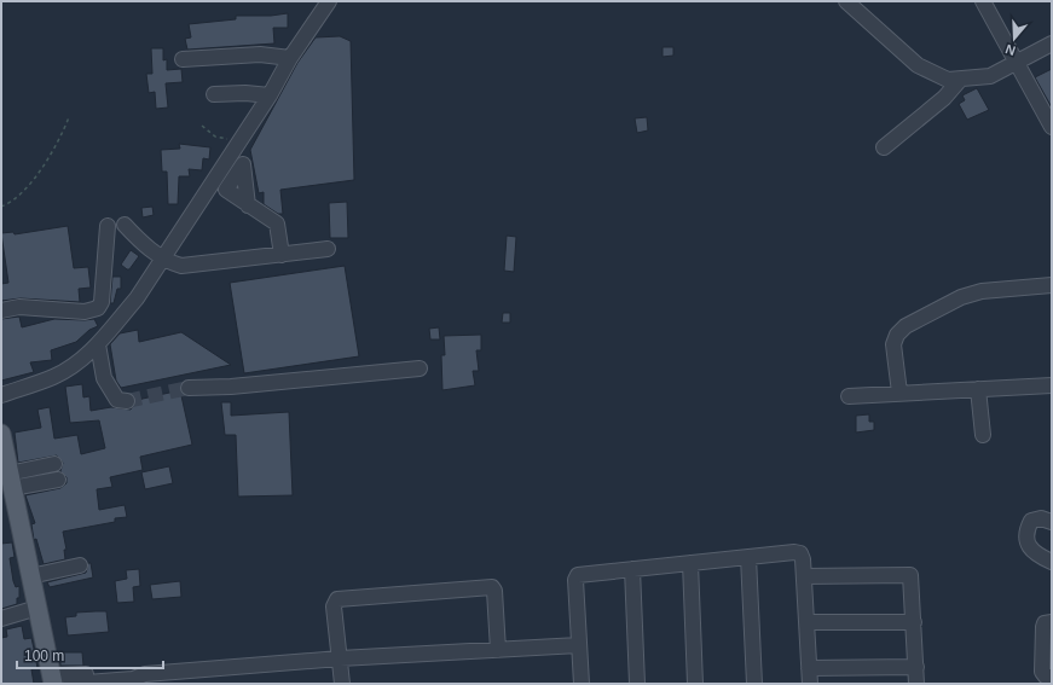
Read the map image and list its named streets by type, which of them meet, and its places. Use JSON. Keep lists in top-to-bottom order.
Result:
{
  "scale_bar": "100 m",
  "north": "bottom"
}
